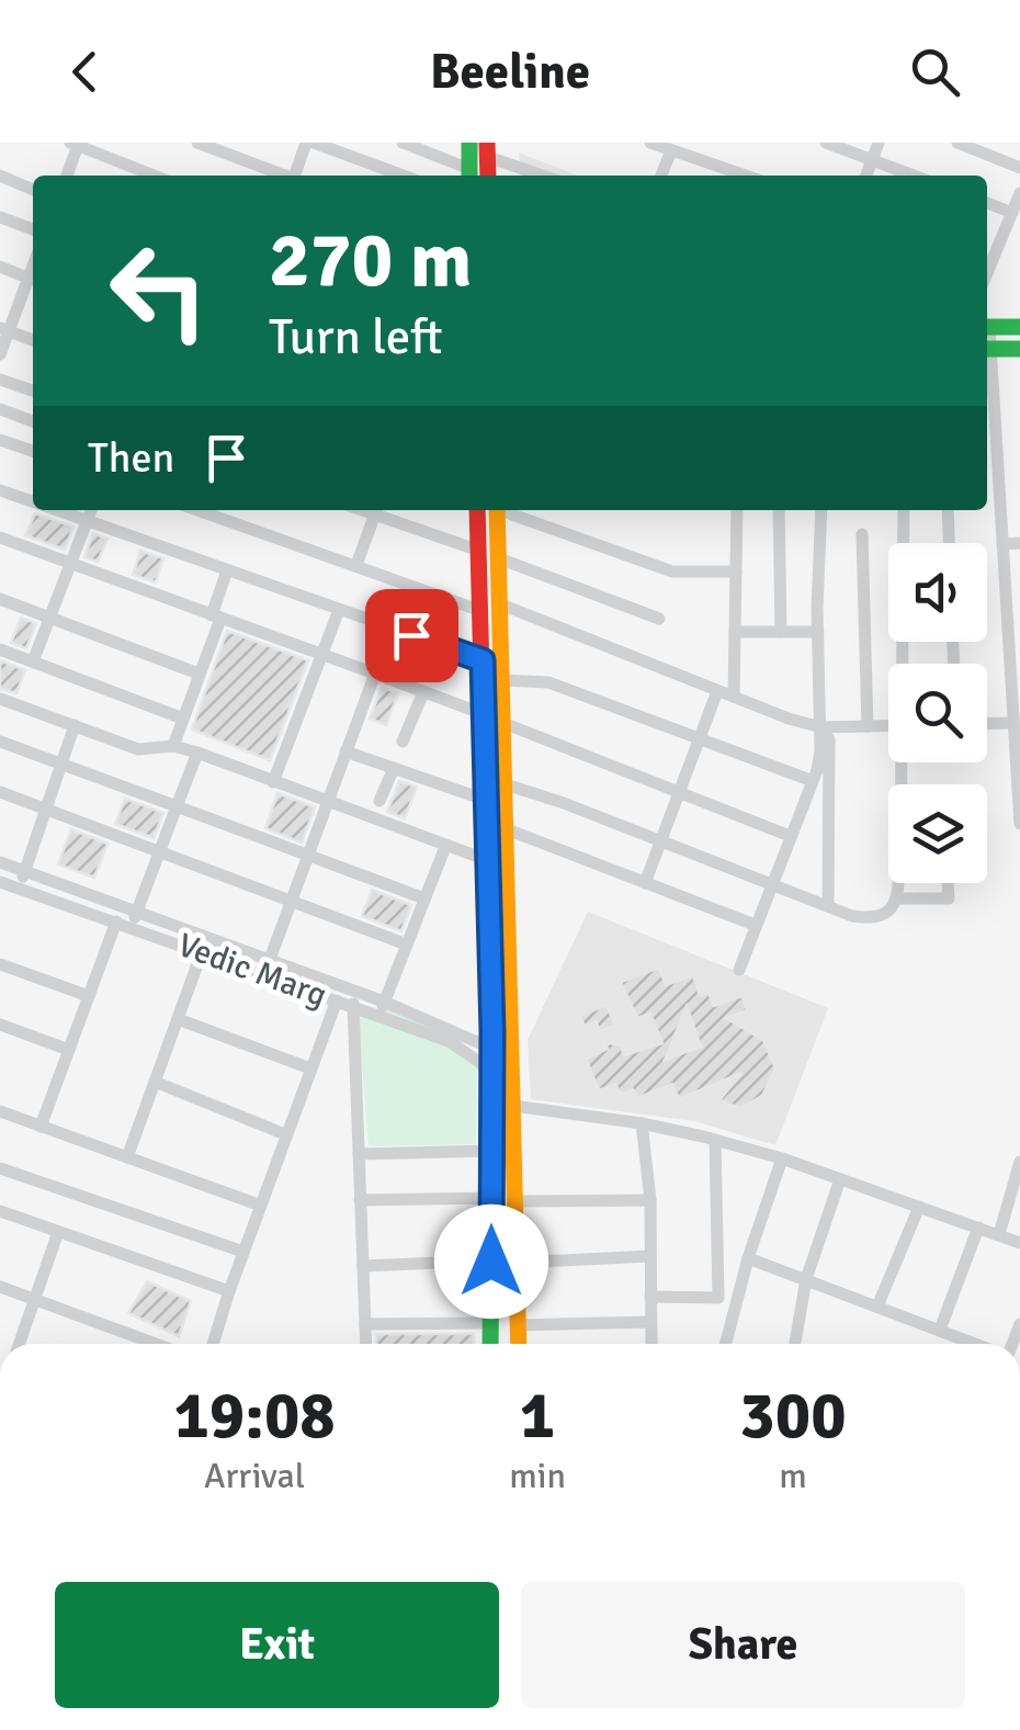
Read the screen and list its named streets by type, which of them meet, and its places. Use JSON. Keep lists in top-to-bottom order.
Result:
{
  "streets": {
    "street": ["Vedic Marg"]
  },
  "page": {
    "header": "Beeline",
    "turn": ["270 m", "Turn left"],
    "then": "Then",
    "eta": [
      "19:08",
      "Arrival",
      "1",
      "min",
      "300",
      "m"
    ],
    "buttons": ["Exit", "Share"]
  }
}
